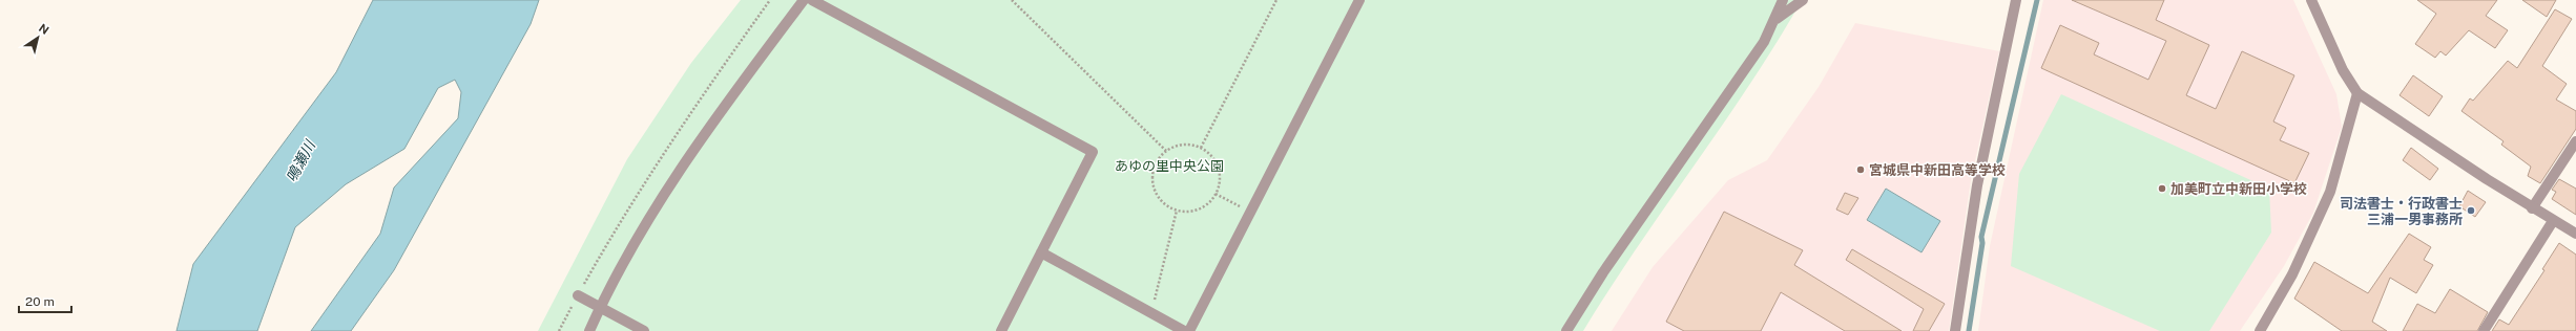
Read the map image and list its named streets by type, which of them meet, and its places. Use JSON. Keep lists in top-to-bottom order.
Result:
{
  "water": ["鳴瀬川"],
  "parks": ["あゆの里中央公園"],
  "places": ["宮城県中新田高等学校", "加美町立中新田小学校", "司法書士・行政書士 三浦一男事務所"],
  "scale_bar": "20 m",
  "north": "top right"
}
